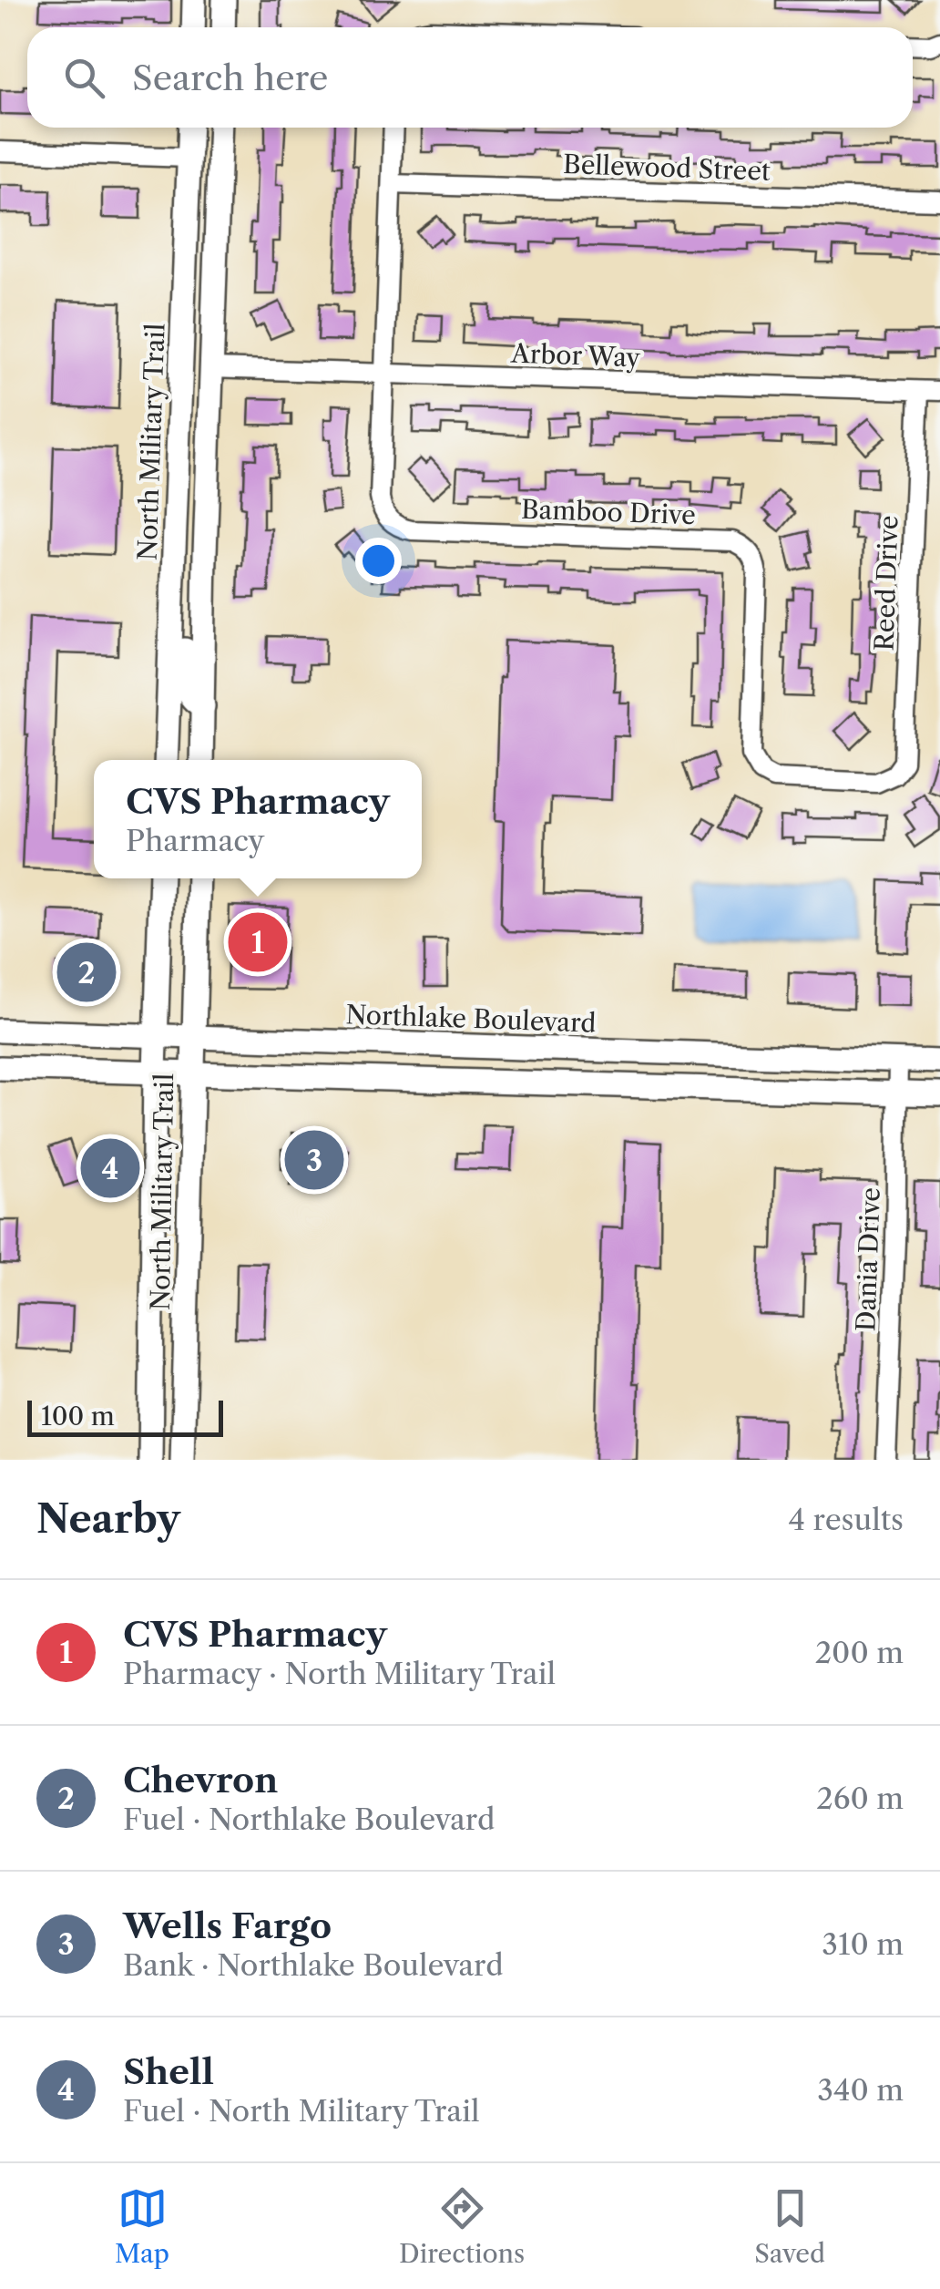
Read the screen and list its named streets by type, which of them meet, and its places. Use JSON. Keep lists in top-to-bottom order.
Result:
{
  "streets": {
    "main road": ["North Military Trail", "Northlake Boulevard"],
    "street": [
      "Bellewood Street",
      "Arbor Way",
      "Bamboo Drive",
      "Reed Drive",
      "Dania Drive"
    ]
  },
  "crossings": [
    ["Arbor Way", "Bamboo Drive"],
    ["Arbor Way", "Reed Drive"],
    ["North Military Trail", "Northlake Boulevard"],
    ["Bamboo Drive", "Reed Drive"],
    ["Northlake Boulevard", "Dania Drive"]
  ],
  "scale_bar": "100 m",
  "page": {
    "search": "Search here",
    "popup": ["CVS Pharmacy", "Pharmacy"],
    "pins": [
      "1",
      "2",
      "3",
      "4"
    ],
    "scale": "100 m",
    "heading": ["Nearby", "4 results"],
    "list": [
      {
        "mark": "1",
        "name": "CVS Pharmacy",
        "note": "Pharmacy · North Military Trail",
        "value": "200 m"
      },
      {
        "mark": "2",
        "name": "Chevron",
        "note": "Fuel · Northlake Boulevard",
        "value": "260 m"
      },
      {
        "mark": "3",
        "name": "Wells Fargo",
        "note": "Bank · Northlake Boulevard",
        "value": "310 m"
      },
      {
        "mark": "4",
        "name": "Shell",
        "note": "Fuel · North Military Trail",
        "value": "340 m"
      }
    ],
    "nav": ["Map", "Directions", "Saved"]
  }
}
